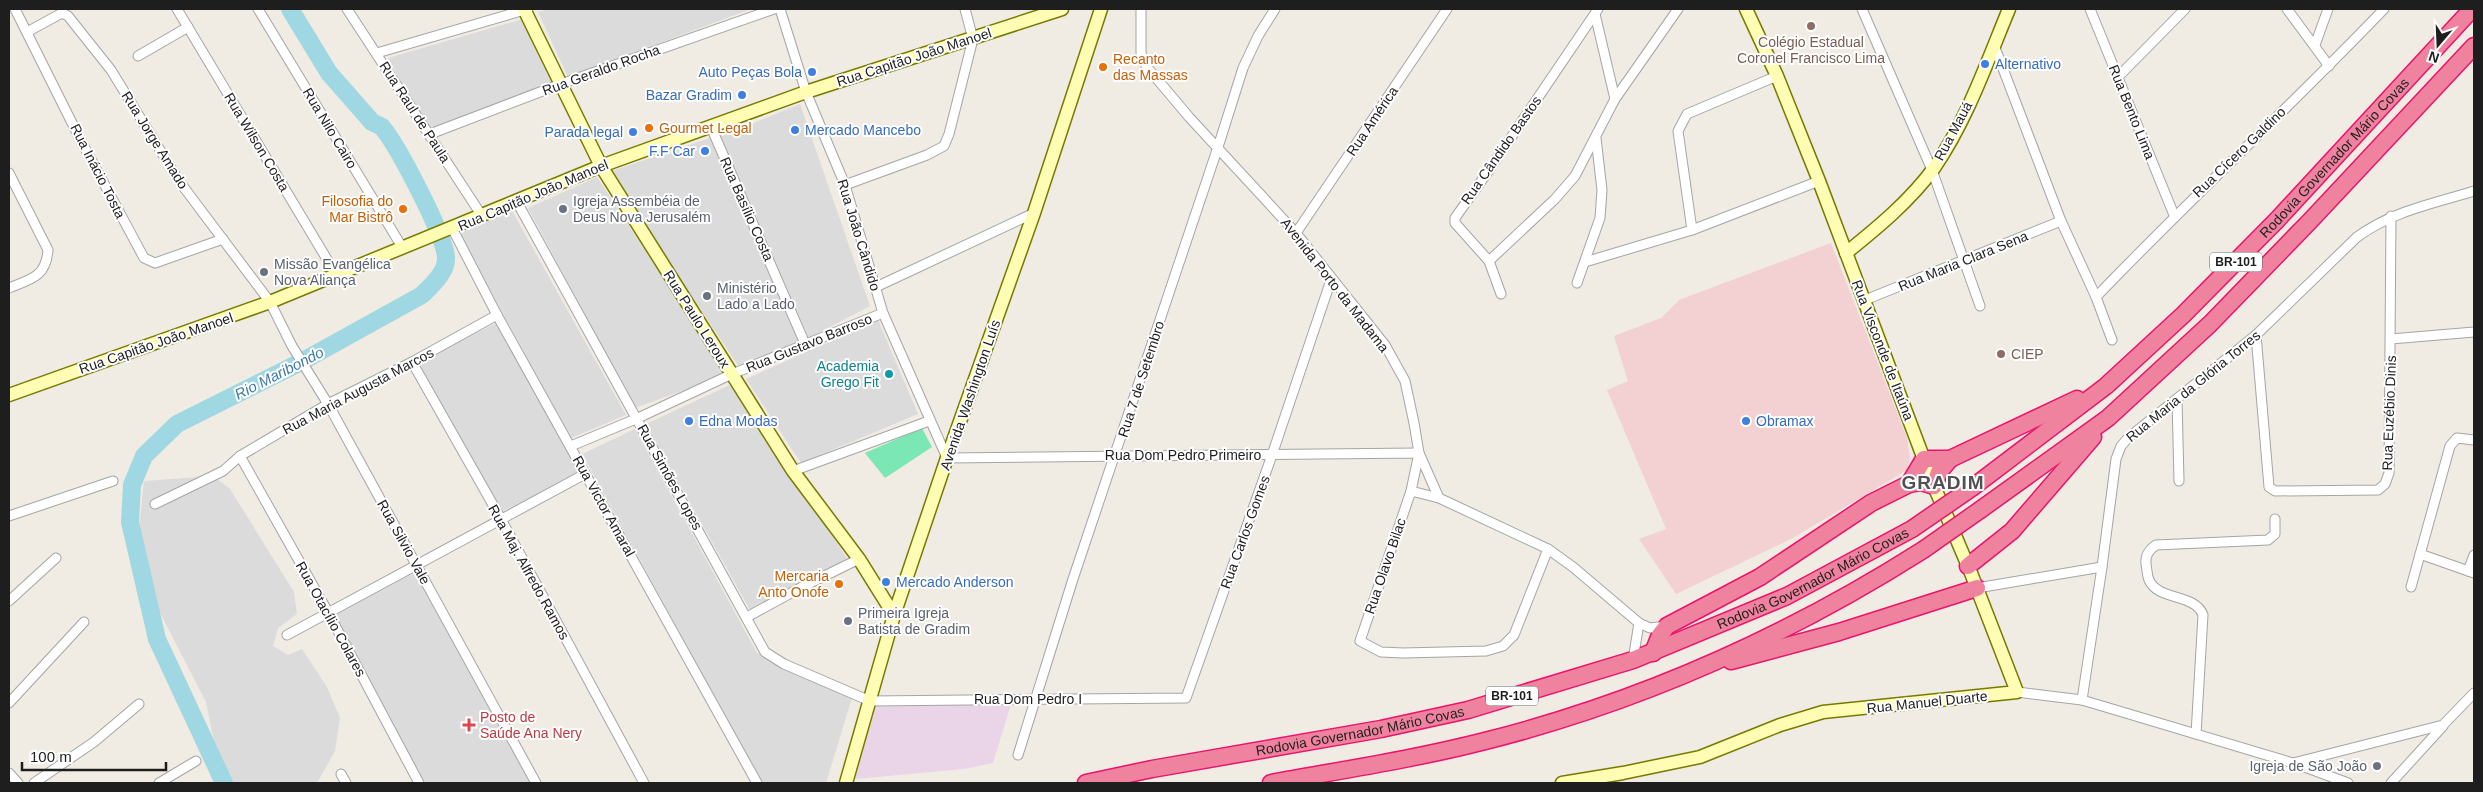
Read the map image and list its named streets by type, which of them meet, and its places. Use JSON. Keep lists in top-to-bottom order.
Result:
{
  "streets": {
    "highway": ["Rodovia Governador Mário Covas", "BR-101"],
    "street": [
      "Rua Capitão João Manoel",
      "Rua Geraldo Rocha",
      "Rua Raul de Paula",
      "Rua Bento Lima",
      "Rua América",
      "Rua Nilo Cairo",
      "Rua Mauá",
      "Rua Jorge Amado",
      "Rua Wilson Costa",
      "Rua Cândido Bastos",
      "Rua Cícero Galdino",
      "Rua Inácio Tosta",
      "Rua Basílio Costa",
      "Rua João Cândido",
      "Rua Maria Clara Sena",
      "Avenida Porto da Madama",
      "Rua Paulo Leroux",
      "Rua Gustavo Barroso",
      "Rua Visconde de Itaúna",
      "Rua 7 de Setembro",
      "Rua Maria da Glória Torres",
      "Rua Maria Augusta Marcos",
      "Avenida Washington Luís",
      "Rua Euzébio Dinis",
      "Rua Dom Pedro Primeiro",
      "Rua Simões Lopes",
      "Rua Victor Amaral",
      "Rua Carlos Gomes",
      "Rua Silvio Vale",
      "Rua Olavo Bilac",
      "Rua Maj. Alfredo Ramos",
      "Rua Otacílio Colares",
      "Rua Dom Pedro I",
      "Rua Manuel Duarte"
    ]
  },
  "crossings": [
    ["Rua Capitão João Manoel", "Rua Raul de Paula"],
    ["Rua Capitão João Manoel", "Rua Nilo Cairo"],
    ["Rua Capitão João Manoel", "Rua Jorge Amado"],
    ["Rua Capitão João Manoel", "Rua Wilson Costa"],
    ["Rua Capitão João Manoel", "Rua Basílio Costa"],
    ["Rua Capitão João Manoel", "Rua João Cândido"],
    ["Rua Capitão João Manoel", "Rua Paulo Leroux"],
    ["Rua Capitão João Manoel", "Rua Simões Lopes"],
    ["Rua Capitão João Manoel", "Rua Victor Amaral"],
    ["Rua Capitão João Manoel", "Rua Silvio Vale"],
    ["Rua Geraldo Rocha", "Rua Raul de Paula"],
    ["Rua Geraldo Rocha", "Rua Paulo Leroux"],
    ["Rua Bento Lima", "Rua Cícero Galdino"],
    ["Rua América", "Avenida Porto da Madama"],
    ["Rua Mauá", "Rua Visconde de Itaúna"],
    ["Rua Jorge Amado", "Rua Inácio Tosta"],
    ["Rua Jorge Amado", "Rua Silvio Vale"],
    ["Rua Basílio Costa", "Rua Gustavo Barroso"],
    ["Rua João Cândido", "Rua Gustavo Barroso"],
    ["Rua João Cândido", "Avenida Washington Luís"],
    ["Rua João Cândido", "Rua Dom Pedro Primeiro"],
    ["Rua Maria Clara Sena", "Rua Visconde de Itaúna"],
    ["Avenida Porto da Madama", "Rua 7 de Setembro"],
    ["Avenida Porto da Madama", "Rua Dom Pedro Primeiro"],
    ["Avenida Porto da Madama", "Rua Carlos Gomes"],
    ["Avenida Porto da Madama", "Rua Olavo Bilac"],
    ["Rua Paulo Leroux", "Rua Gustavo Barroso"],
    ["Rua Paulo Leroux", "Avenida Washington Luís"],
    ["Rua Gustavo Barroso", "Rua Simões Lopes"],
    ["Rua Gustavo Barroso", "Rua Victor Amaral"],
    ["Rua Visconde de Itaúna", "Rua Manuel Duarte"],
    ["Rua 7 de Setembro", "Rua Dom Pedro Primeiro"],
    ["Rua 7 de Setembro", "Rua Dom Pedro I"],
    ["Rua Maria da Glória Torres", "Rua Euzébio Dinis"],
    ["Rua Maria da Glória Torres", "Rua Manuel Duarte"],
    ["Rua Maria Augusta Marcos", "Rua Victor Amaral"],
    ["Rua Maria Augusta Marcos", "Rua Silvio Vale"],
    ["Rua Maria Augusta Marcos", "Rua Maj. Alfredo Ramos"],
    ["Rua Maria Augusta Marcos", "Rua Otacílio Colares"],
    ["Avenida Washington Luís", "Rua Dom Pedro Primeiro"],
    ["Avenida Washington Luís", "Rua Simões Lopes"],
    ["Avenida Washington Luís", "Rua Dom Pedro I"],
    ["Rua Dom Pedro Primeiro", "Rua Carlos Gomes"],
    ["Rua Simões Lopes", "Rua Dom Pedro I"],
    ["Rua Carlos Gomes", "Rua Dom Pedro I"]
  ],
  "districts": ["GRADIM"],
  "water": ["Rio Maribondo"],
  "places": {
    "other": [
      "Colégio Estadual Coronel Francisco Lima",
      "Alternativo",
      "Recanto das Massas",
      "Auto Peças Bola",
      "Bazar Gradim",
      "Gourmet Legal",
      "Mercado Mancebo",
      "Parada legal",
      "F.F Car",
      "Filosofia do Mar Bistrô",
      "Igreja Assembéia de Deus Nova Jerusalém",
      "Missão Evangélica Nova Aliança",
      "Ministério Lado a Lado",
      "CIEP",
      "Academia Grego Fit",
      "Edna Modas",
      "Obramax",
      "Mercado Anderson",
      "Mercaria Anto Onofe",
      "Primeira Igreja Batista de Gradim",
      "Igreja de São João"
    ],
    "health": ["Posto de Saúde Ana Nery"]
  },
  "scale_bar": "100 m",
  "north": "bottom"
}
